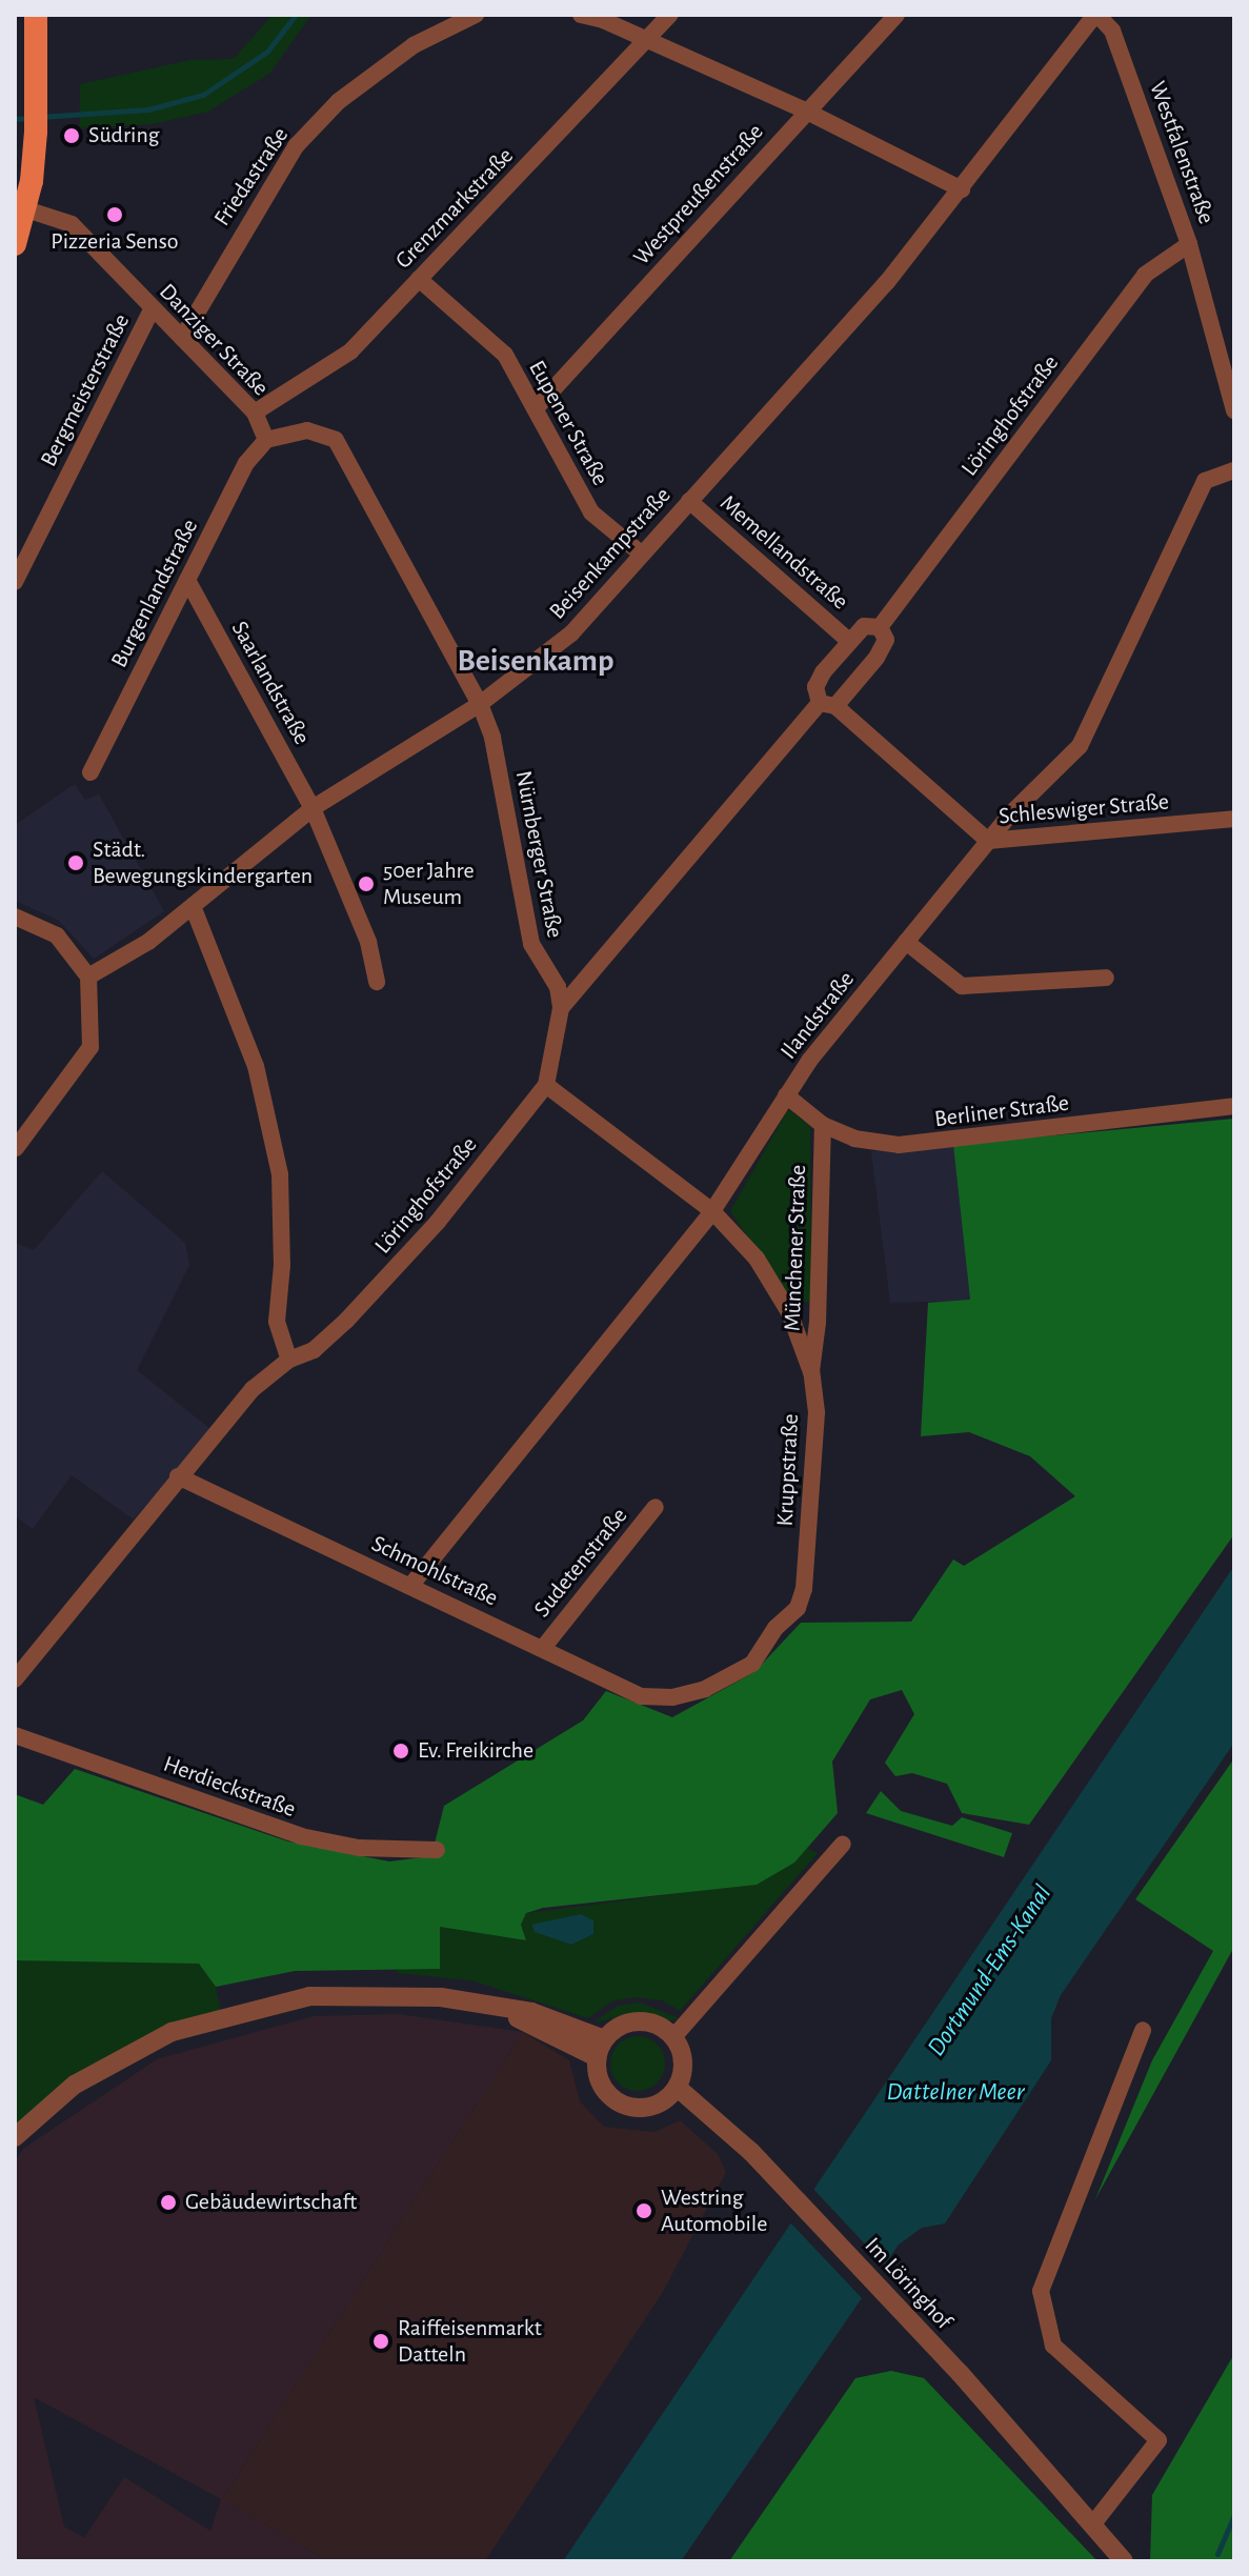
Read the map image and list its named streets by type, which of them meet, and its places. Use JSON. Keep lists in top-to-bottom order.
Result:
{
  "streets": {
    "street": [
      "Westfalenstraße",
      "Friedastraße",
      "Westpreußenstraße",
      "Grenzmarkstraße",
      "Danziger Straße",
      "Bergmeisterstraße",
      "Löringhofstraße",
      "Eupener Straße",
      "Memellandstraße",
      "Beisenkampstraße",
      "Burgenlandstraße",
      "Saarlandstraße",
      "Schleswiger Straße",
      "Nürnberger Straße",
      "Ilandstraße",
      "Berliner Straße",
      "Münchener Straße",
      "Kruppstraße",
      "Sudetenstraße",
      "Schmohlstraße",
      "Herdieckstraße",
      "Im Löringhof"
    ]
  },
  "crossings": [
    ["Westfalenstraße", "Löringhofstraße"],
    ["Westfalenstraße", "Beisenkampstraße"],
    ["Friedastraße", "Danziger Straße"],
    ["Westpreußenstraße", "Eupener Straße"],
    ["Grenzmarkstraße", "Danziger Straße"],
    ["Grenzmarkstraße", "Eupener Straße"],
    ["Danziger Straße", "Bergmeisterstraße"],
    ["Danziger Straße", "Burgenlandstraße"],
    ["Löringhofstraße", "Memellandstraße"],
    ["Löringhofstraße", "Schleswiger Straße"],
    ["Löringhofstraße", "Nürnberger Straße"],
    ["Löringhofstraße", "Kruppstraße"],
    ["Löringhofstraße", "Schmohlstraße"],
    ["Eupener Straße", "Beisenkampstraße"],
    ["Memellandstraße", "Beisenkampstraße"],
    ["Beisenkampstraße", "Saarlandstraße"],
    ["Beisenkampstraße", "Nürnberger Straße"],
    ["Burgenlandstraße", "Saarlandstraße"],
    ["Schleswiger Straße", "Ilandstraße"],
    ["Ilandstraße", "Berliner Straße"],
    ["Ilandstraße", "Kruppstraße"],
    ["Ilandstraße", "Schmohlstraße"],
    ["Berliner Straße", "Münchener Straße"],
    ["Münchener Straße", "Kruppstraße"],
    ["Kruppstraße", "Schmohlstraße"],
    ["Sudetenstraße", "Schmohlstraße"]
  ],
  "districts": ["Beisenkamp"],
  "water": ["Dortmund-Ems-Kanal", "Dattelner Meer"],
  "places": [
    "Südring",
    "Pizzeria Senso",
    "Städt. Bewegungskindergarten",
    "50er Jahre Museum",
    "Ev. Freikirche",
    "Gebäudewirtschaft",
    "Westring Automobile",
    "Raiffeisenmarkt Datteln"
  ]
}
